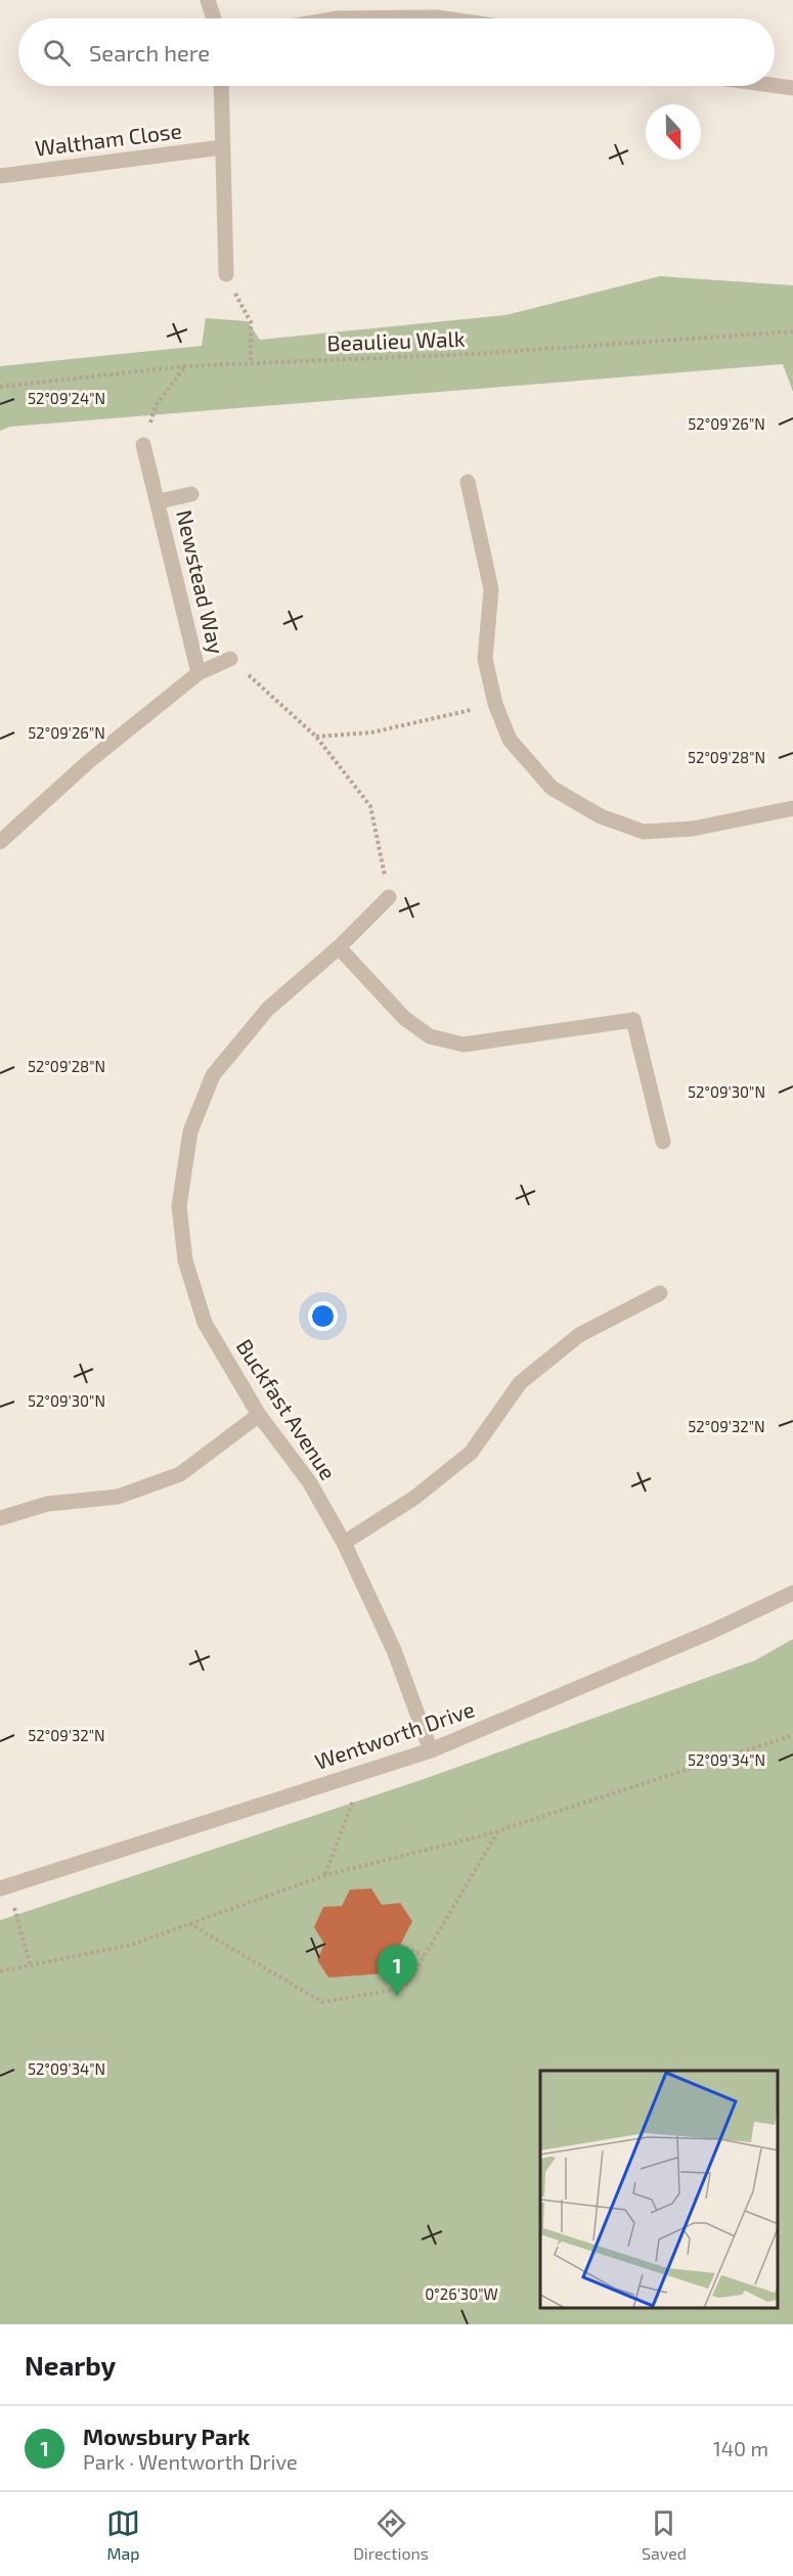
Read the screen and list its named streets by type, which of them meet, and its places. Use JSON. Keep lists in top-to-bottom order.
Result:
{
  "streets": {
    "street": [
      "Waltham Close",
      "Newstead Way",
      "Buckfast Avenue",
      "Wentworth Drive"
    ],
    "path": ["Beaulieu Walk"]
  },
  "crossings": [
    ["Buckfast Avenue", "Wentworth Drive"]
  ],
  "north": "bottom",
  "page": {
    "search": "Search here",
    "pins": "1",
    "heading": "Nearby",
    "list": [
      {
        "mark": "1",
        "name": "Mowsbury Park",
        "note": "Park · Wentworth Drive",
        "value": "140 m"
      }
    ],
    "nav": ["Map", "Directions", "Saved"]
  },
  "coordinates": [
    "52°09'24\"N",
    "52°09'26\"N",
    "52°09'28\"N",
    "52°09'30\"N",
    "52°09'32\"N",
    "52°09'34\"N",
    "0°26'30\"W"
  ]
}
